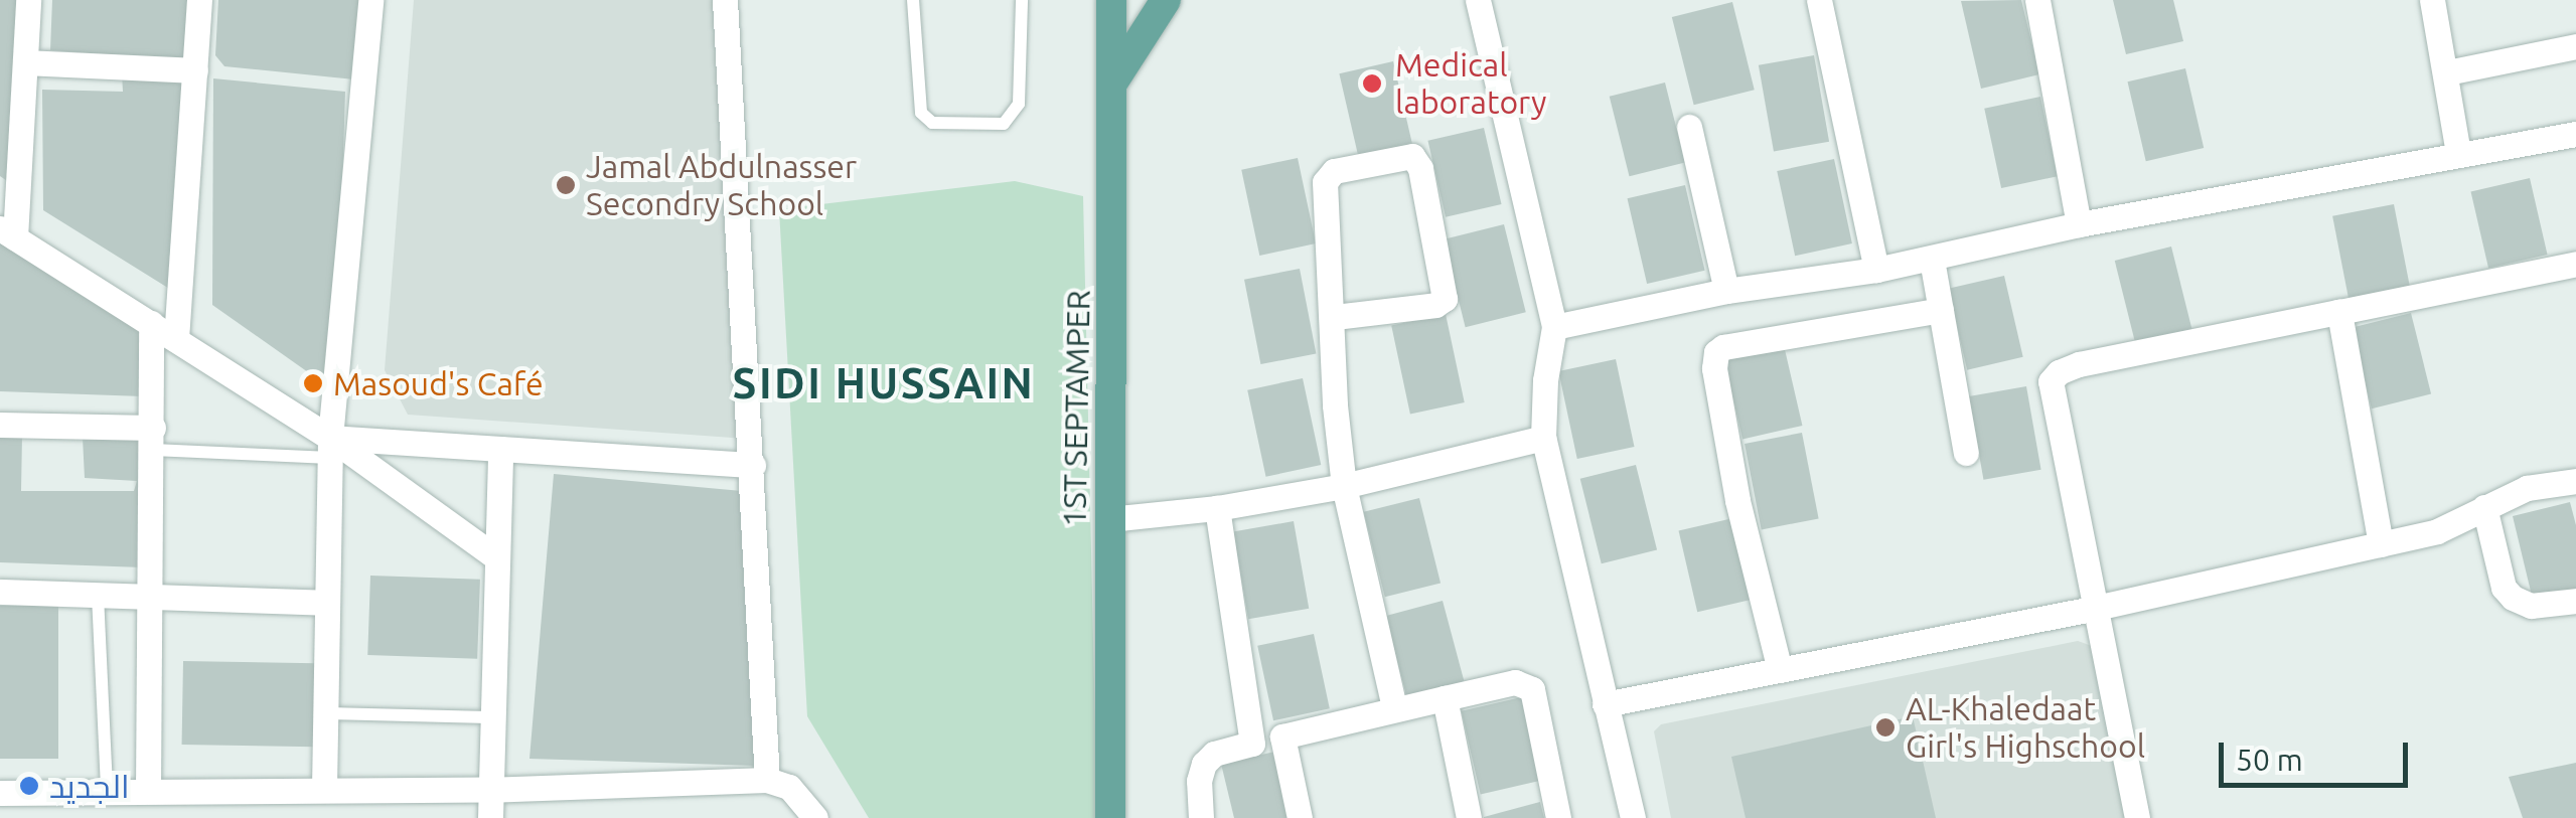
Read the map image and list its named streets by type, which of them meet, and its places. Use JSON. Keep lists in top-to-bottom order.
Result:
{
  "streets": {
    "main road": ["1ST SEPTAMPER"]
  },
  "districts": ["SIDI HUSSAIN"],
  "places": [
    "Medical laboratory",
    "Jamal Abdulnasser Secondry School",
    "Masoud's Café",
    "AL-Khaledaat Girl's Highschool",
    "الجديد"
  ],
  "scale_bar": "50 m"
}
